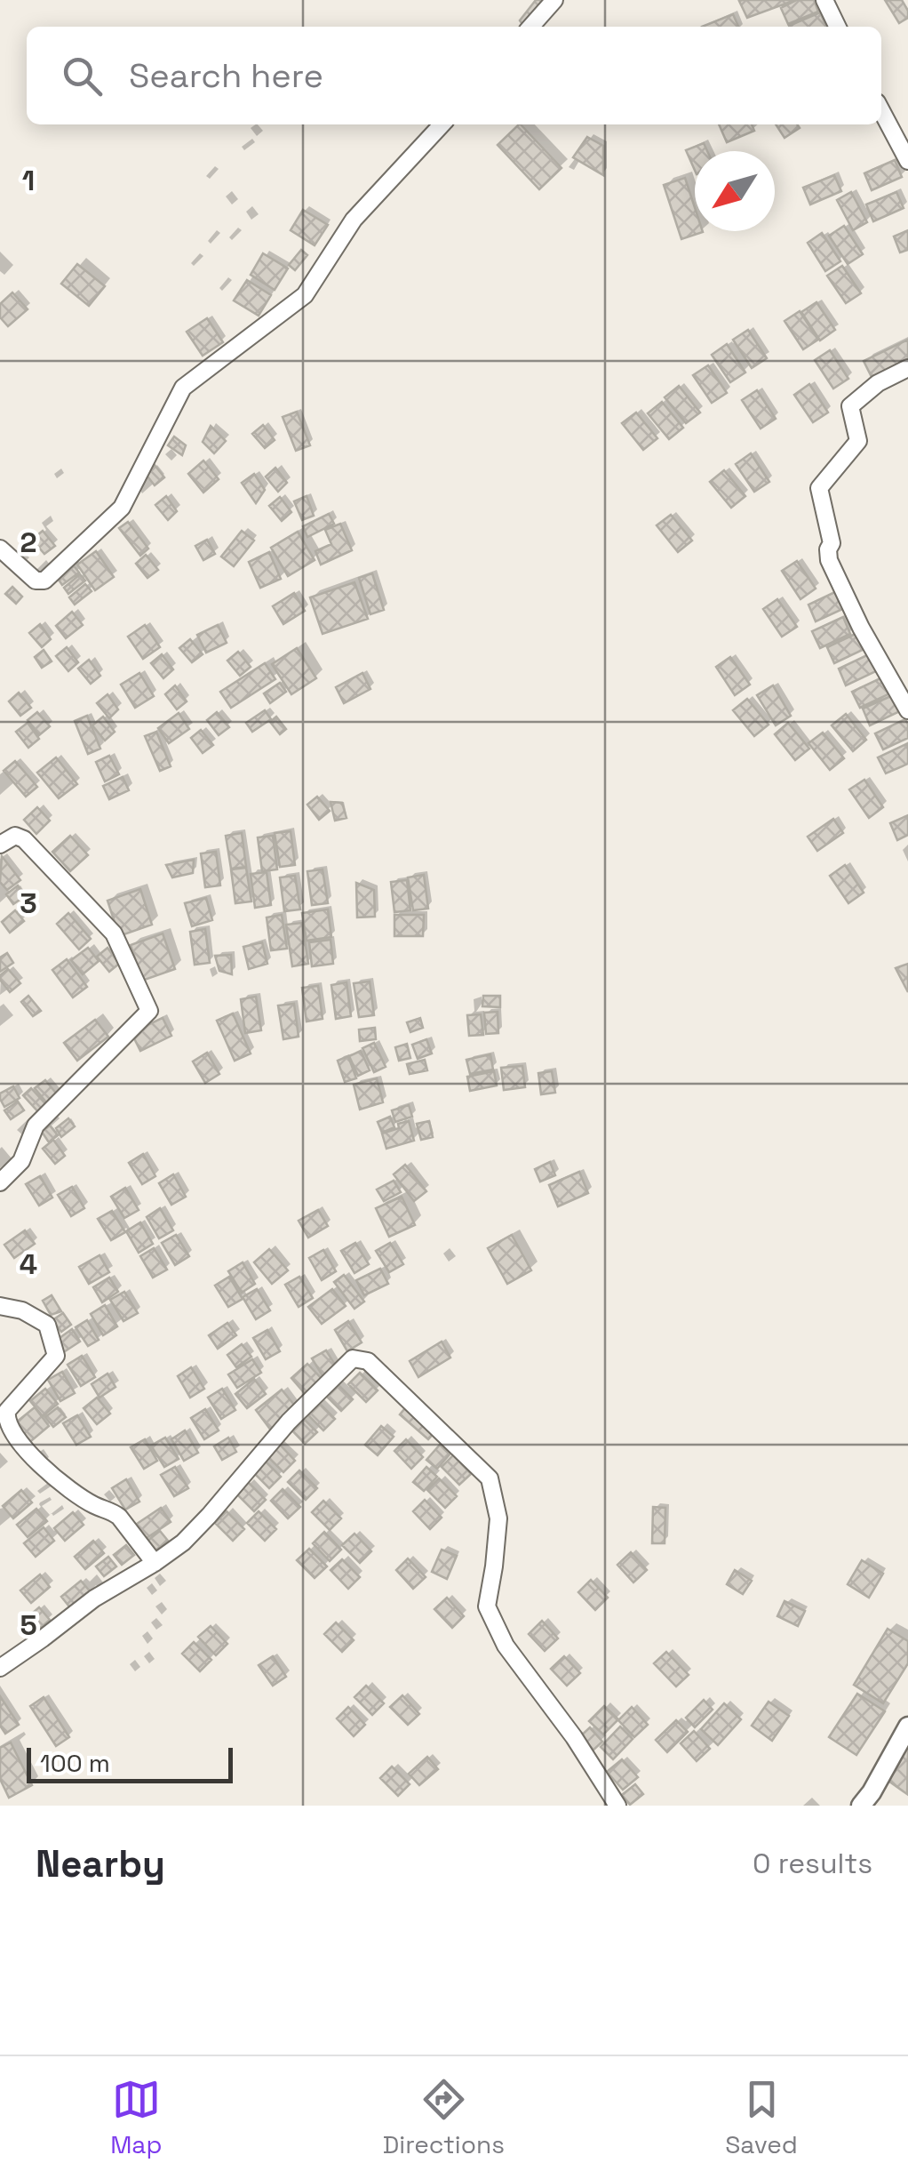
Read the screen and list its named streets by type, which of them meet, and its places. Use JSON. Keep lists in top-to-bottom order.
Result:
{
  "scale_bar": "100 m",
  "north": "bottom left",
  "page": {
    "search": "Search here",
    "scale": "100 m",
    "heading": ["Nearby", "0 results"],
    "nav": ["Map", "Directions", "Saved"]
  },
  "grid": {
    "rows": [
      "1",
      "2",
      "3",
      "4",
      "5"
    ]
  }
}
